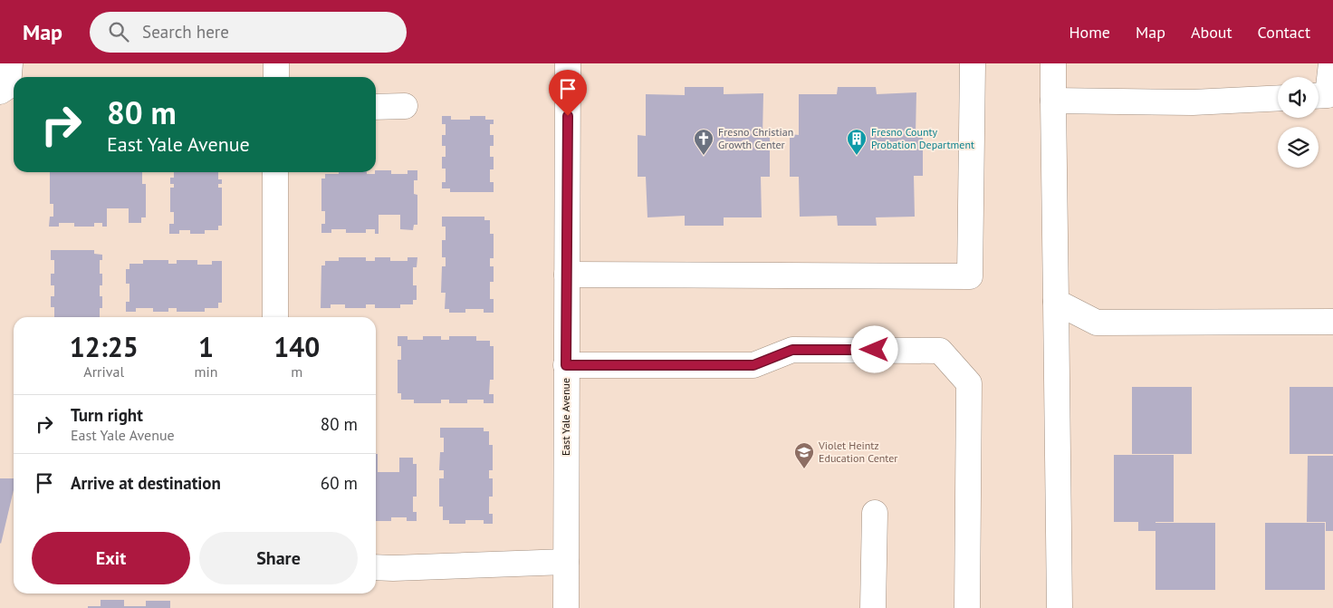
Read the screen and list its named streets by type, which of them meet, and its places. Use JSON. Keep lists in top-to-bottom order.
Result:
{
  "streets": {
    "street": ["East Yale Avenue"]
  },
  "places": {
    "church": ["Fresno Christian Growth Center"],
    "building": ["Fresno County Probation Department"],
    "school or university": ["Violet Heintz Education Center"]
  },
  "page": {
    "header": "Map",
    "search": "Search here",
    "nav": [
      "Home",
      "Map",
      "About",
      "Contact"
    ],
    "turn": ["80 m", "East Yale Avenue"],
    "eta": [
      "12:25",
      "Arrival",
      "1",
      "min",
      "140",
      "m"
    ],
    "list": [
      {
        "name": "Turn right",
        "note": "East Yale Avenue",
        "value": "80 m"
      },
      {
        "name": "Arrive at destination",
        "value": "60 m"
      }
    ],
    "buttons": ["Exit", "Share"]
  }
}
